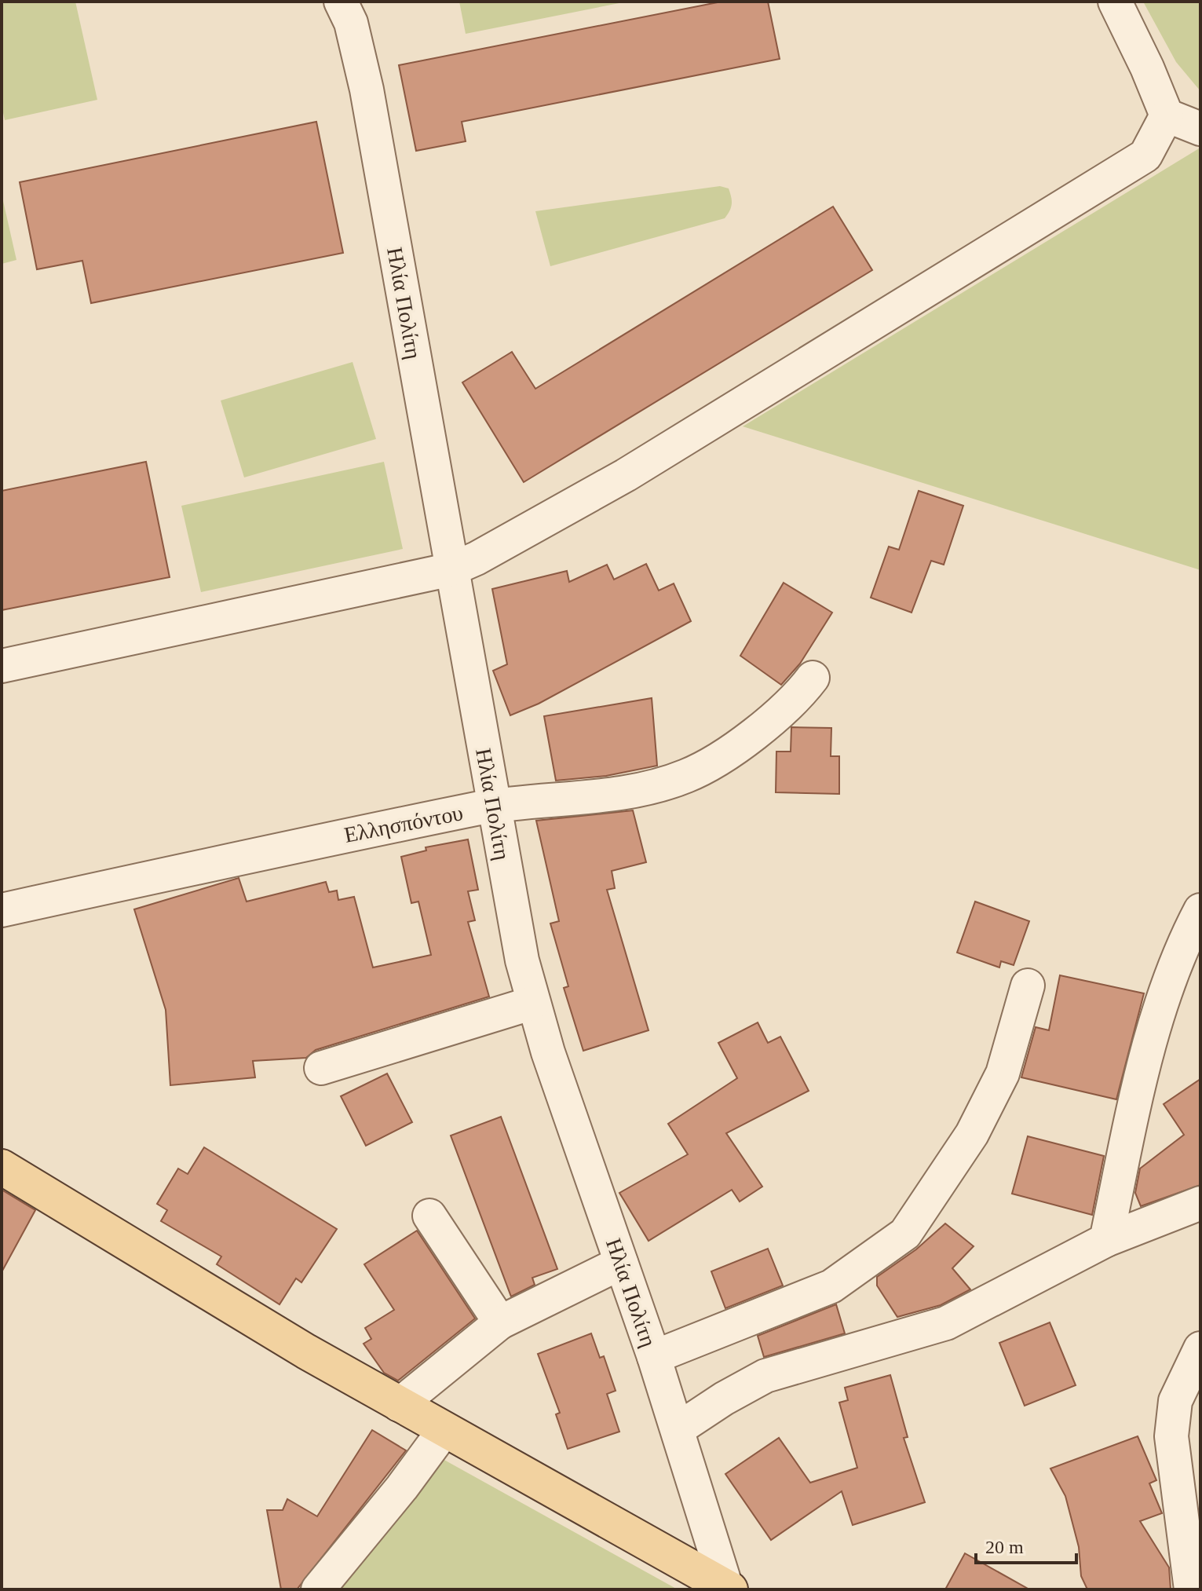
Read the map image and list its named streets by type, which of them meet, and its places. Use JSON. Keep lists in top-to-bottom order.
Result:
{
  "streets": {
    "street": ["Ηλία Πολίτη", "Ελλησπόντου"]
  },
  "crossings": [
    ["Ηλία Πολίτη", "Ελλησπόντου"]
  ],
  "scale_bar": "20 m"
}
